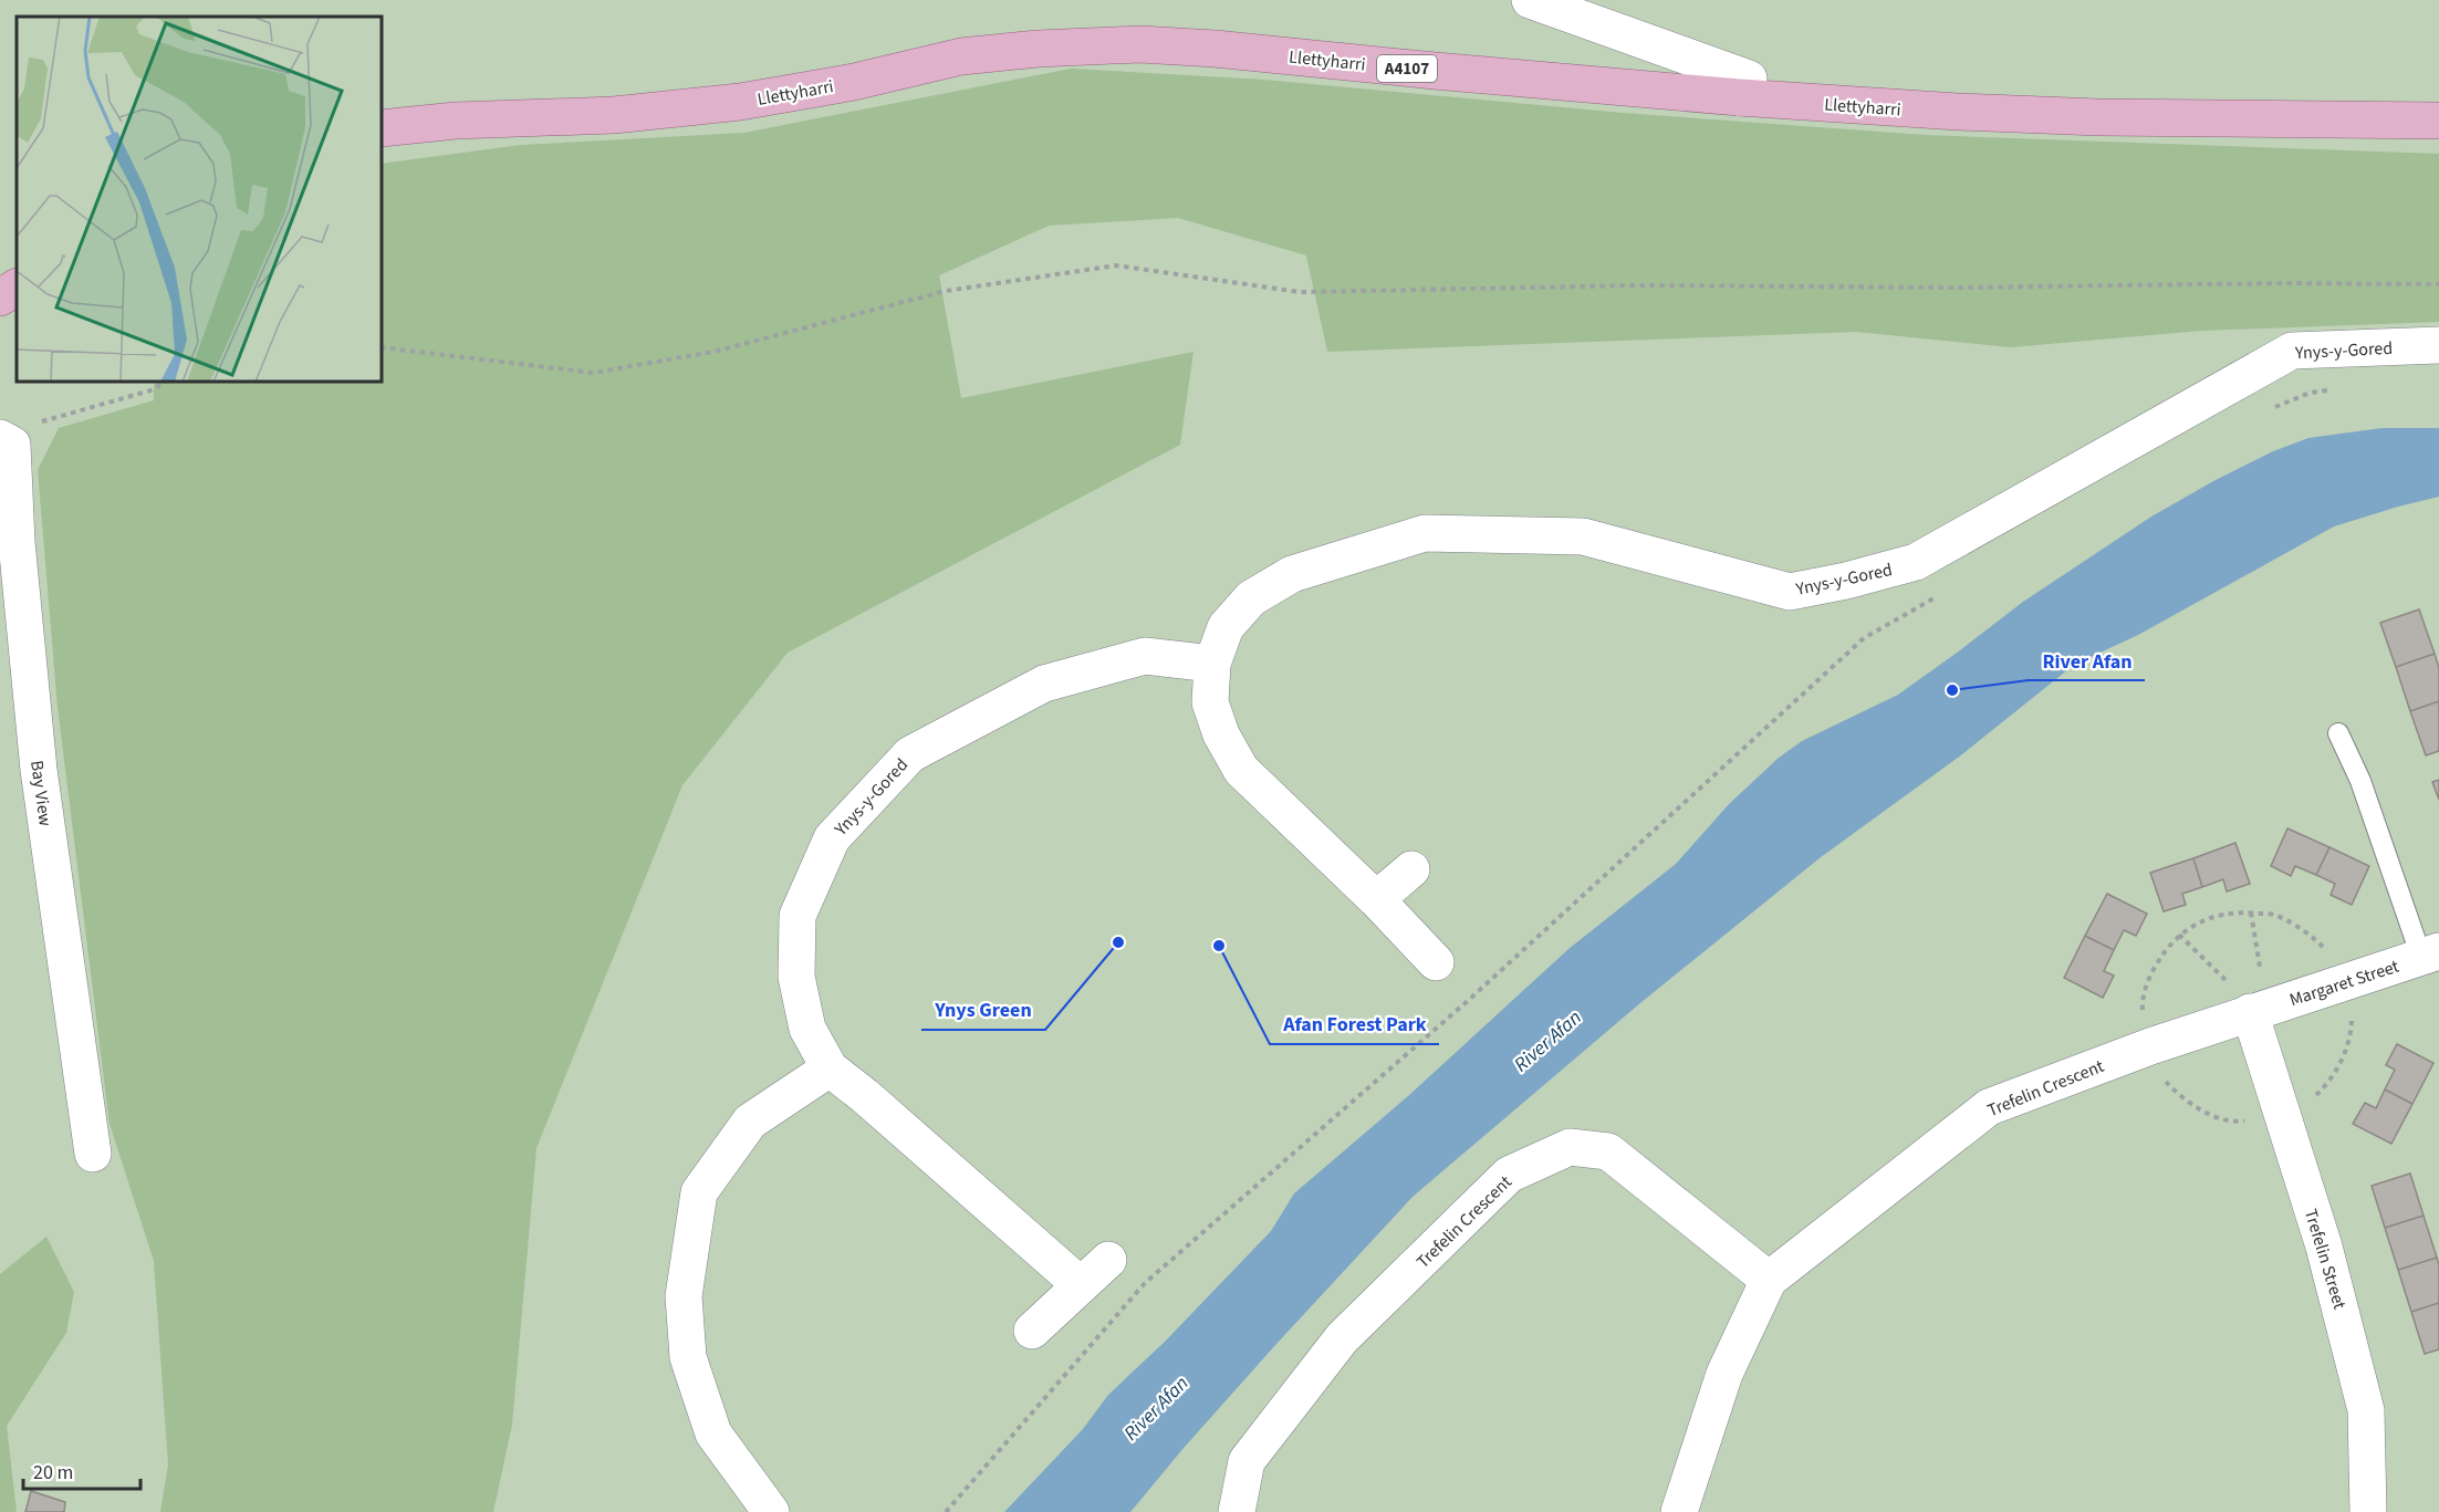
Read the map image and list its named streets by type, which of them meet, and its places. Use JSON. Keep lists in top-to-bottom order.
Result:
{
  "streets": {
    "main road": ["Llettyharri", "A4107"],
    "street": [
      "Ynys-y-Gored",
      "Bay View",
      "Margaret Street",
      "Trefelin Crescent",
      "Trefelin Street"
    ]
  },
  "crossings": [
    ["Margaret Street", "Trefelin Crescent"],
    ["Margaret Street", "Trefelin Street"],
    ["Trefelin Crescent", "Trefelin Street"]
  ],
  "water": ["River Afan"],
  "places": ["River Afan", "Ynys Green", "Afan Forest Park"],
  "scale_bar": "20 m"
}
